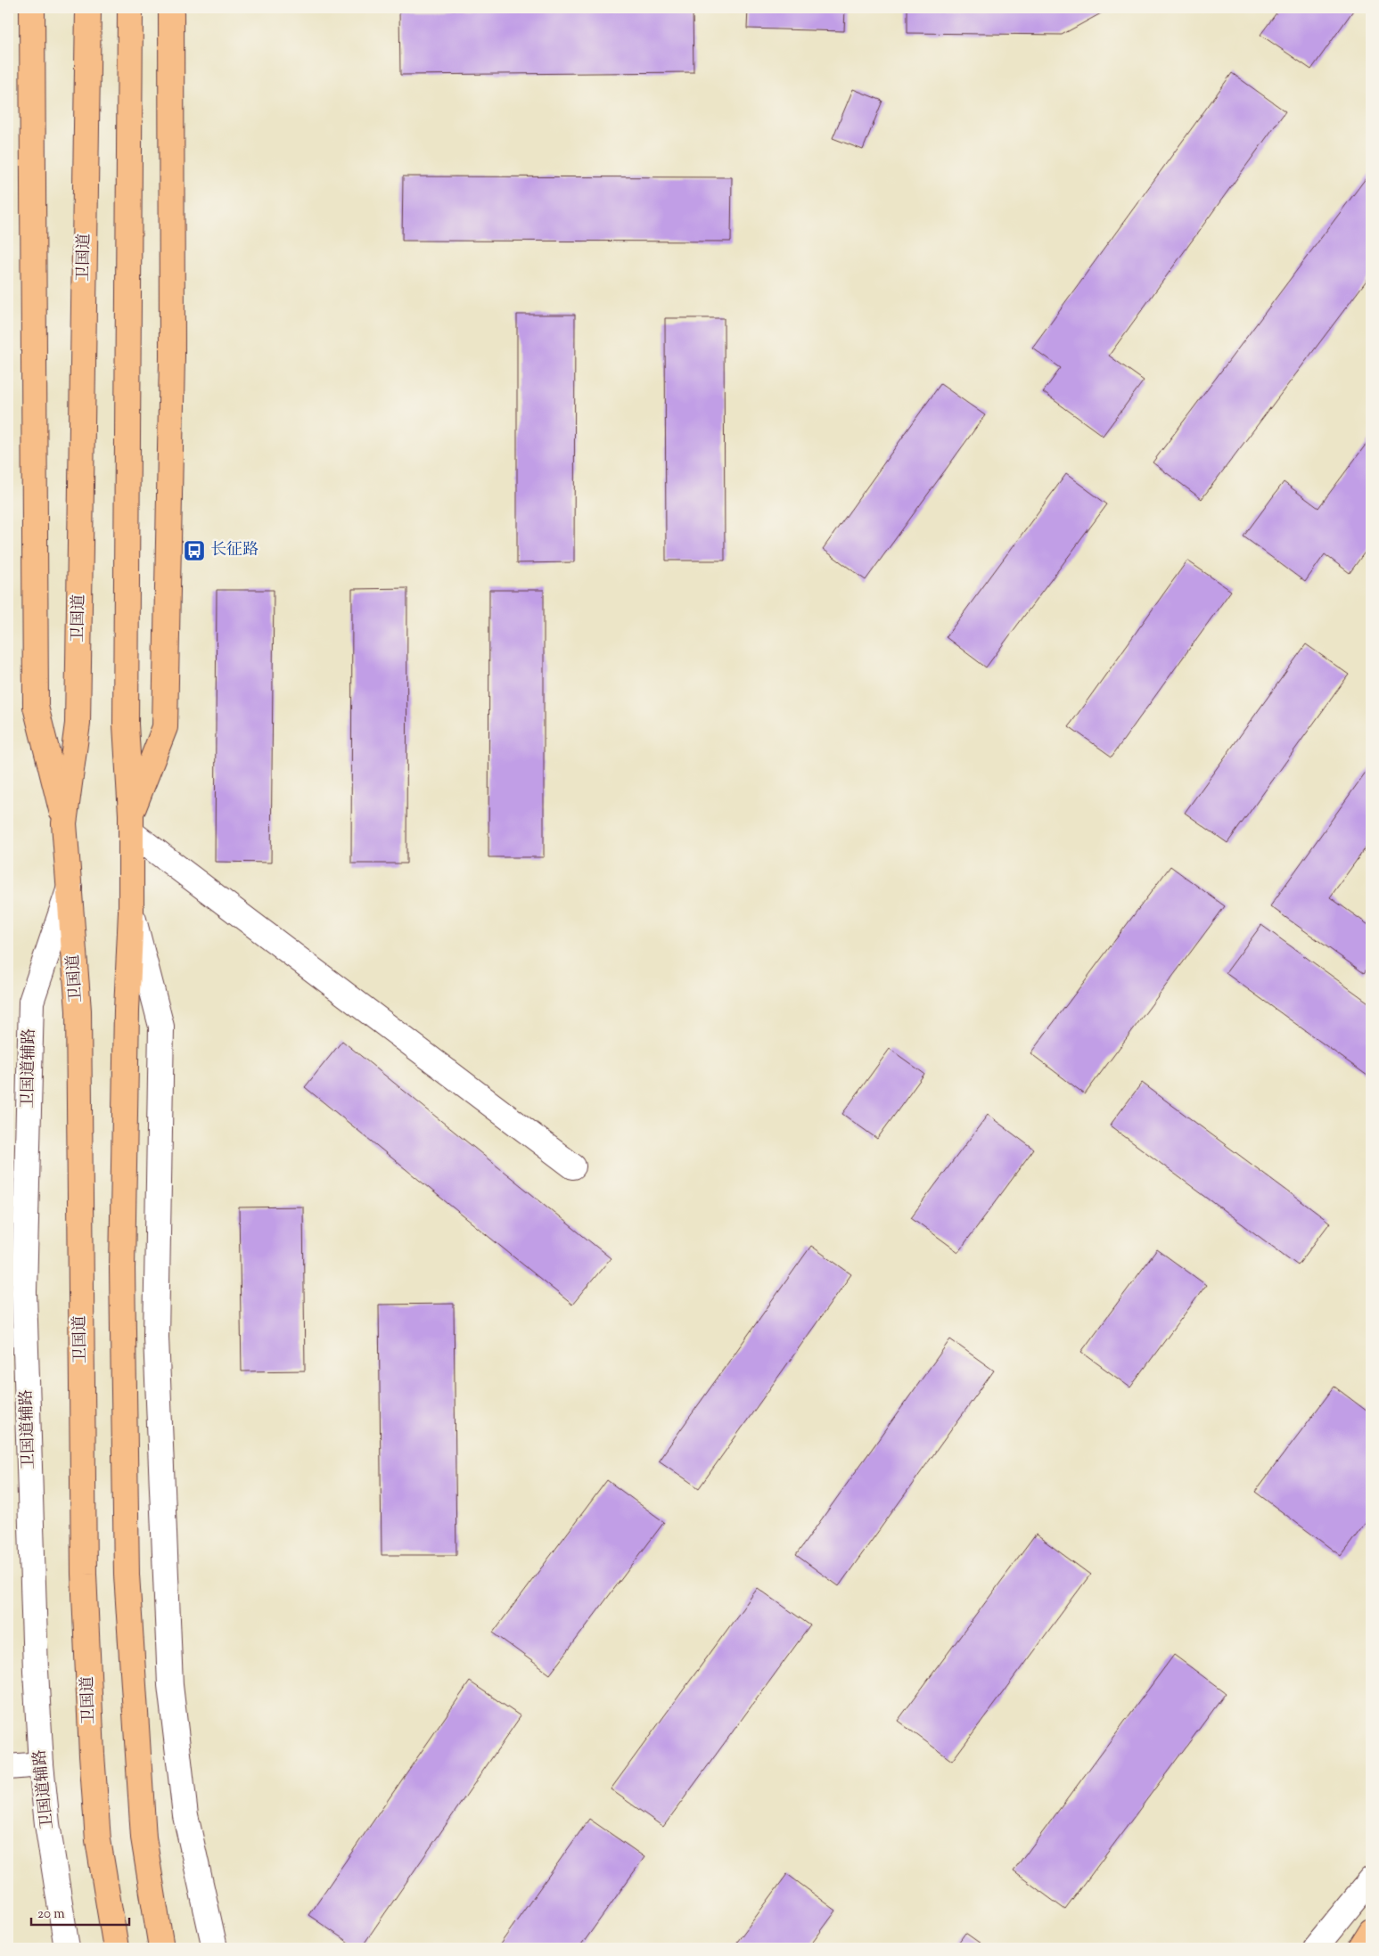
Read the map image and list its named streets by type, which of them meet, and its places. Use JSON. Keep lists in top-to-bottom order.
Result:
{
  "streets": {
    "main road": ["卫国道"],
    "street": ["卫国道辅路"]
  },
  "crossings": [
    ["卫国道", "卫国道辅路"]
  ],
  "places": {
    "bus stop": ["长征路"]
  },
  "scale_bar": "20 m"
}
